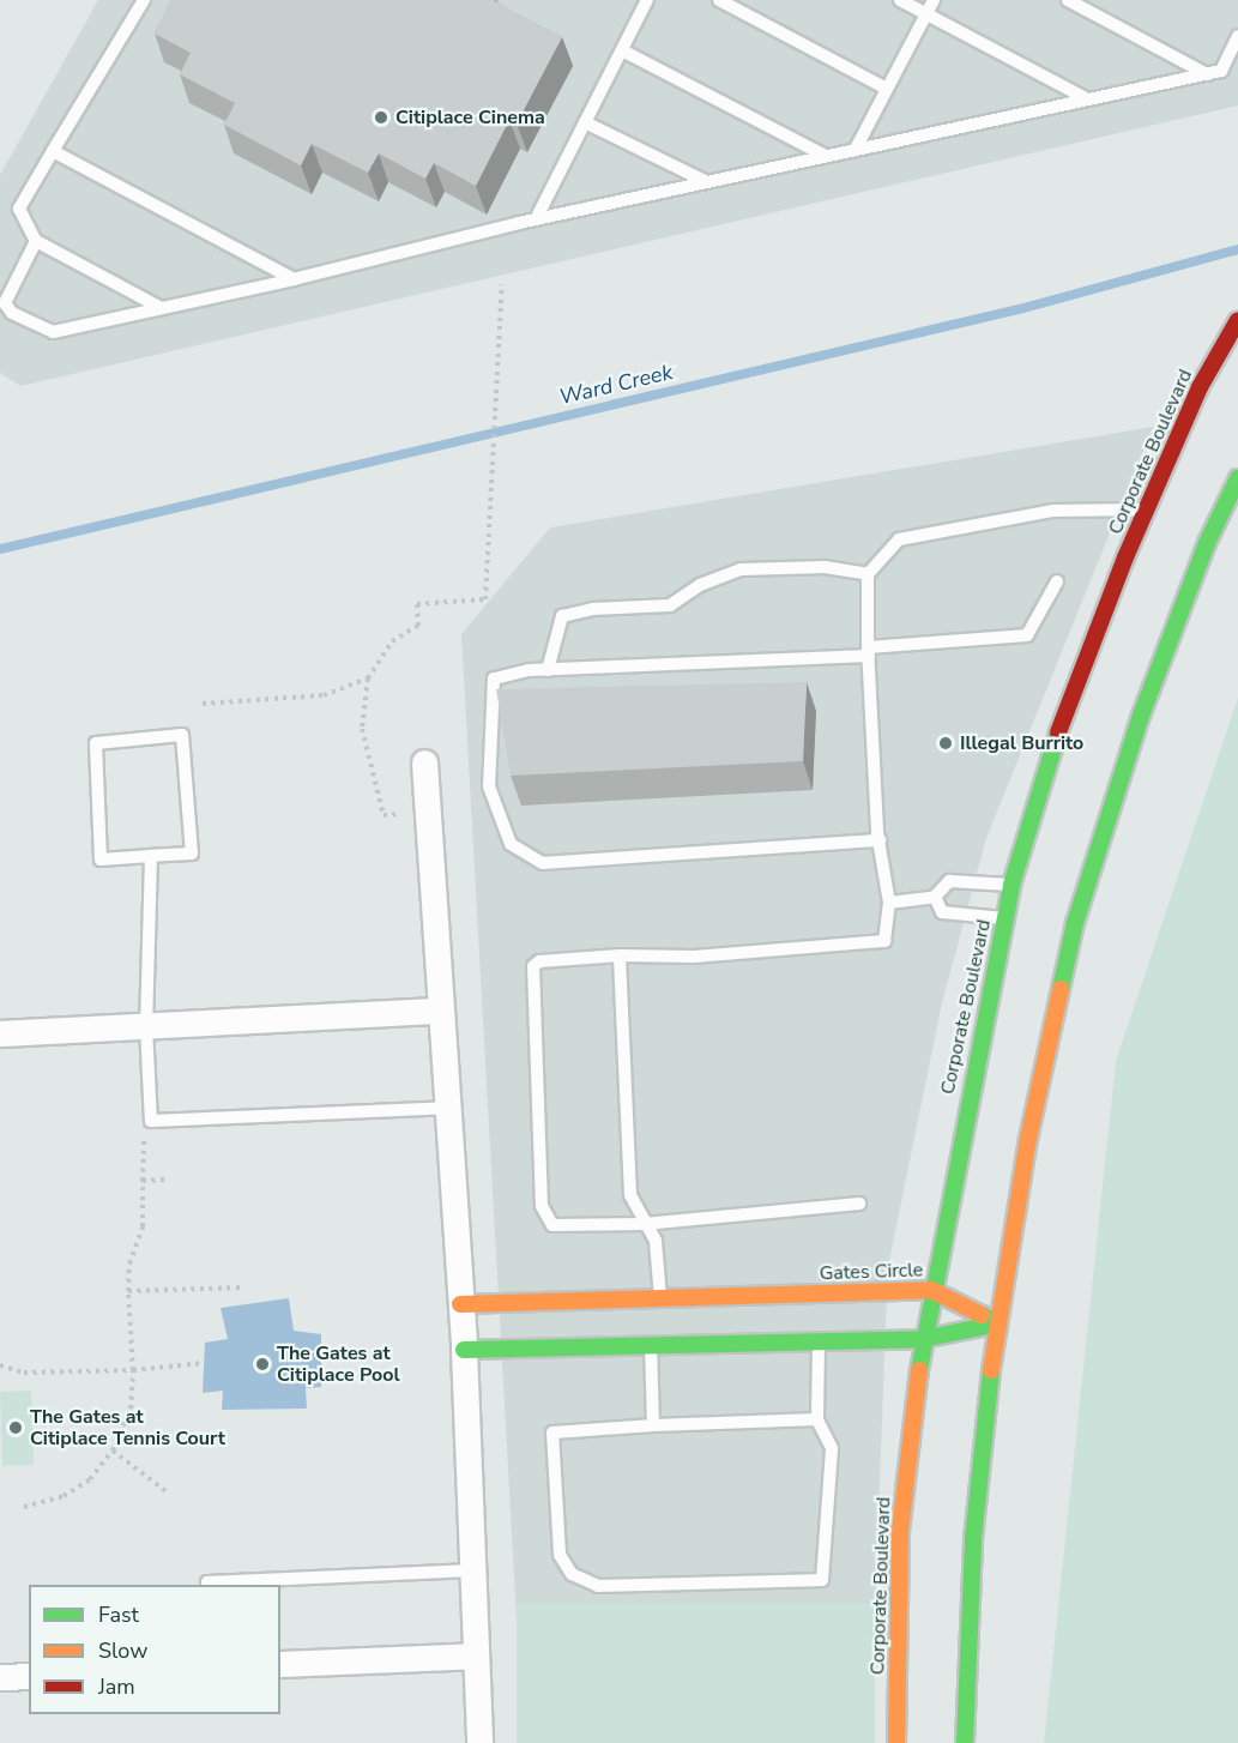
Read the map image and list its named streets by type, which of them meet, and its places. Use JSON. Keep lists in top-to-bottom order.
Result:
{
  "streets": {
    "street": ["Corporate Boulevard", "Gates Circle"]
  },
  "crossings": [
    ["Corporate Boulevard", "Gates Circle"]
  ],
  "water": ["Ward Creek"],
  "places": [
    "Citiplace Cinema",
    "Illegal Burrito",
    "The Gates at Citiplace Pool",
    "The Gates at Citiplace Tennis Court"
  ],
  "legend": ["Fast", "Slow", "Jam"]
}
